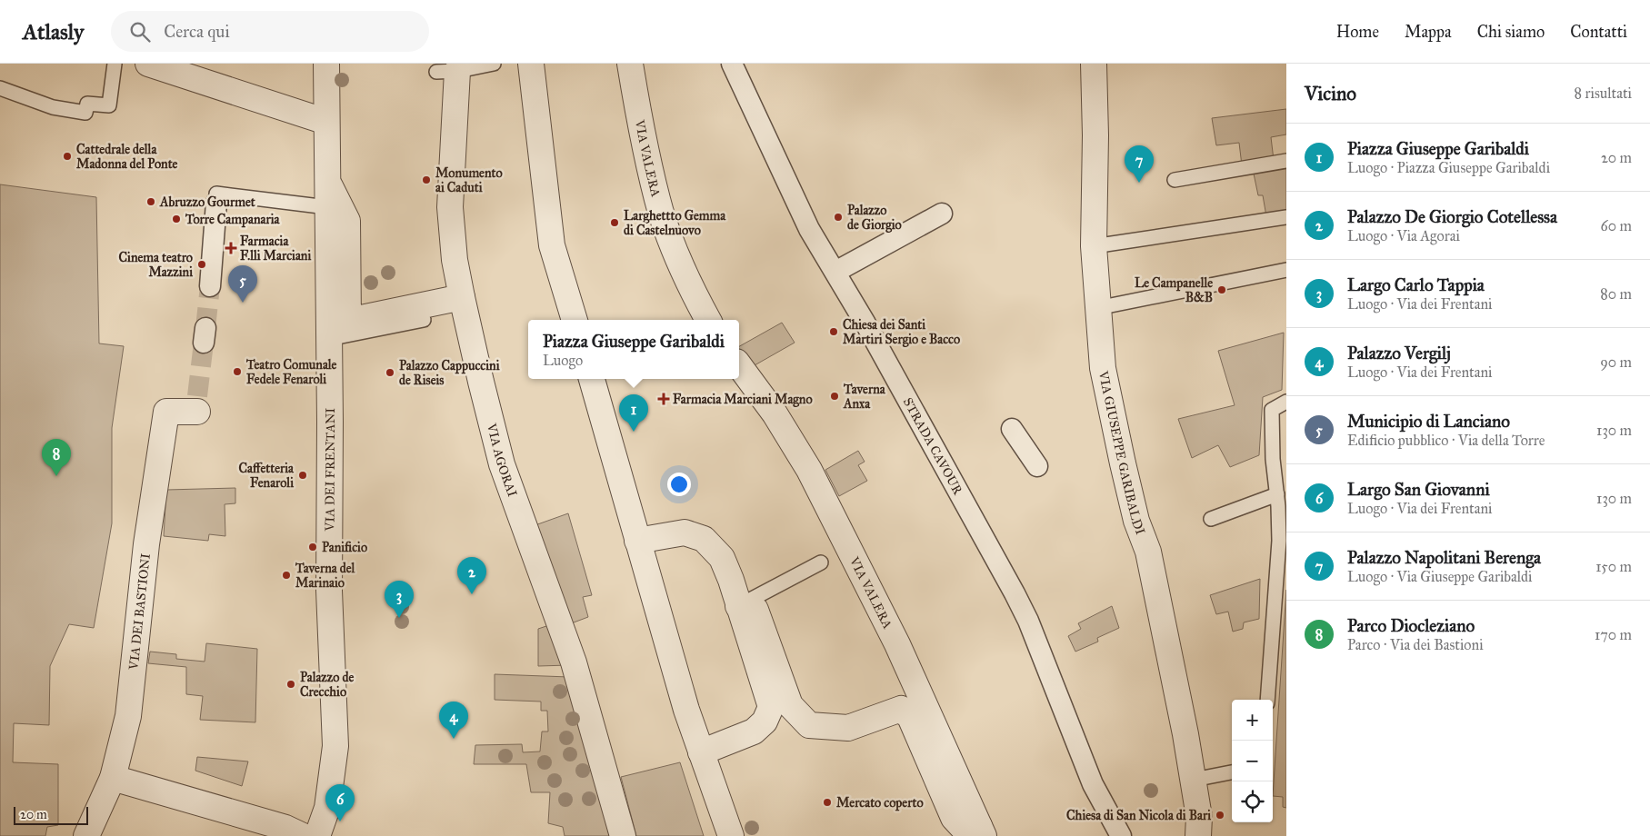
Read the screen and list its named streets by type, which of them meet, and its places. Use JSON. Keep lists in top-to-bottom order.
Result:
{
  "streets": {
    "street": [
      "VIA VALERA",
      "STRADA CAVOUR",
      "VIA GIUSEPPE GARIBALDI",
      "VIA AGORAI",
      "VIA DEI FRENTANI",
      "VIA DEI BASTIONI"
    ]
  },
  "places": {
    "other": [
      "Cattedrale della Madonna del Ponte",
      "Monumento ai Caduti",
      "Abruzzo Gourmet",
      "Palazzo de Giorgio",
      "Torre Campanaria",
      "Larghettto Gemma di Castelnuovo",
      "Cinema teatro Mazzini",
      "Le Campanelle B&B",
      "Chiesa dei Santi Martiri Sergio e Bacco",
      "Teatro Comunale Fedele Fenaroli",
      "Palazzo Cappuccini de Riseis",
      "Taverna Anxa",
      "Caffetteria Fenaroli",
      "Panificio",
      "Taverna del Marinaio",
      "Palazzo de Crecchio",
      "Mercato coperto",
      "Chiesa di San Nicola di Bari"
    ],
    "health": ["Farmacia F.lli Marciani", "Farmacia Marciani Magno"]
  },
  "scale_bar": "20 m",
  "page": {
    "header": "Atlasly",
    "search": "Cerca qui",
    "nav": [
      "Home",
      "Mappa",
      "Chi siamo",
      "Contatti"
    ],
    "heading": ["Vicino", "8 risultati"],
    "list": [
      {
        "mark": "1",
        "name": "Piazza Giuseppe Garibaldi",
        "note": "Luogo · Piazza Giuseppe Garibaldi",
        "value": "20 m"
      },
      {
        "mark": "2",
        "name": "Palazzo De Giorgio Cotellessa",
        "note": "Luogo · Via Agorai",
        "value": "60 m"
      },
      {
        "mark": "3",
        "name": "Largo Carlo Tappia",
        "note": "Luogo · Via dei Frentani",
        "value": "80 m"
      },
      {
        "mark": "4",
        "name": "Palazzo Vergilj",
        "note": "Luogo · Via dei Frentani",
        "value": "90 m"
      },
      {
        "mark": "5",
        "name": "Municipio di Lanciano",
        "note": "Edificio pubblico · Via della Torre",
        "value": "130 m"
      },
      {
        "mark": "6",
        "name": "Largo San Giovanni",
        "note": "Luogo · Via dei Frentani",
        "value": "130 m"
      },
      {
        "mark": "7",
        "name": "Palazzo Napolitani Berenga",
        "note": "Luogo · Via Giuseppe Garibaldi",
        "value": "150 m"
      },
      {
        "mark": "8",
        "name": "Parco Diocleziano",
        "note": "Parco · Via dei Bastioni",
        "value": "170 m"
      }
    ],
    "pins": [
      "7",
      "5",
      "1",
      "8",
      "2",
      "3",
      "4",
      "6"
    ],
    "popup": ["Piazza Giuseppe Garibaldi", "Luogo"],
    "map_buttons": ["+", "−"],
    "scale": "20 m"
  }
}
